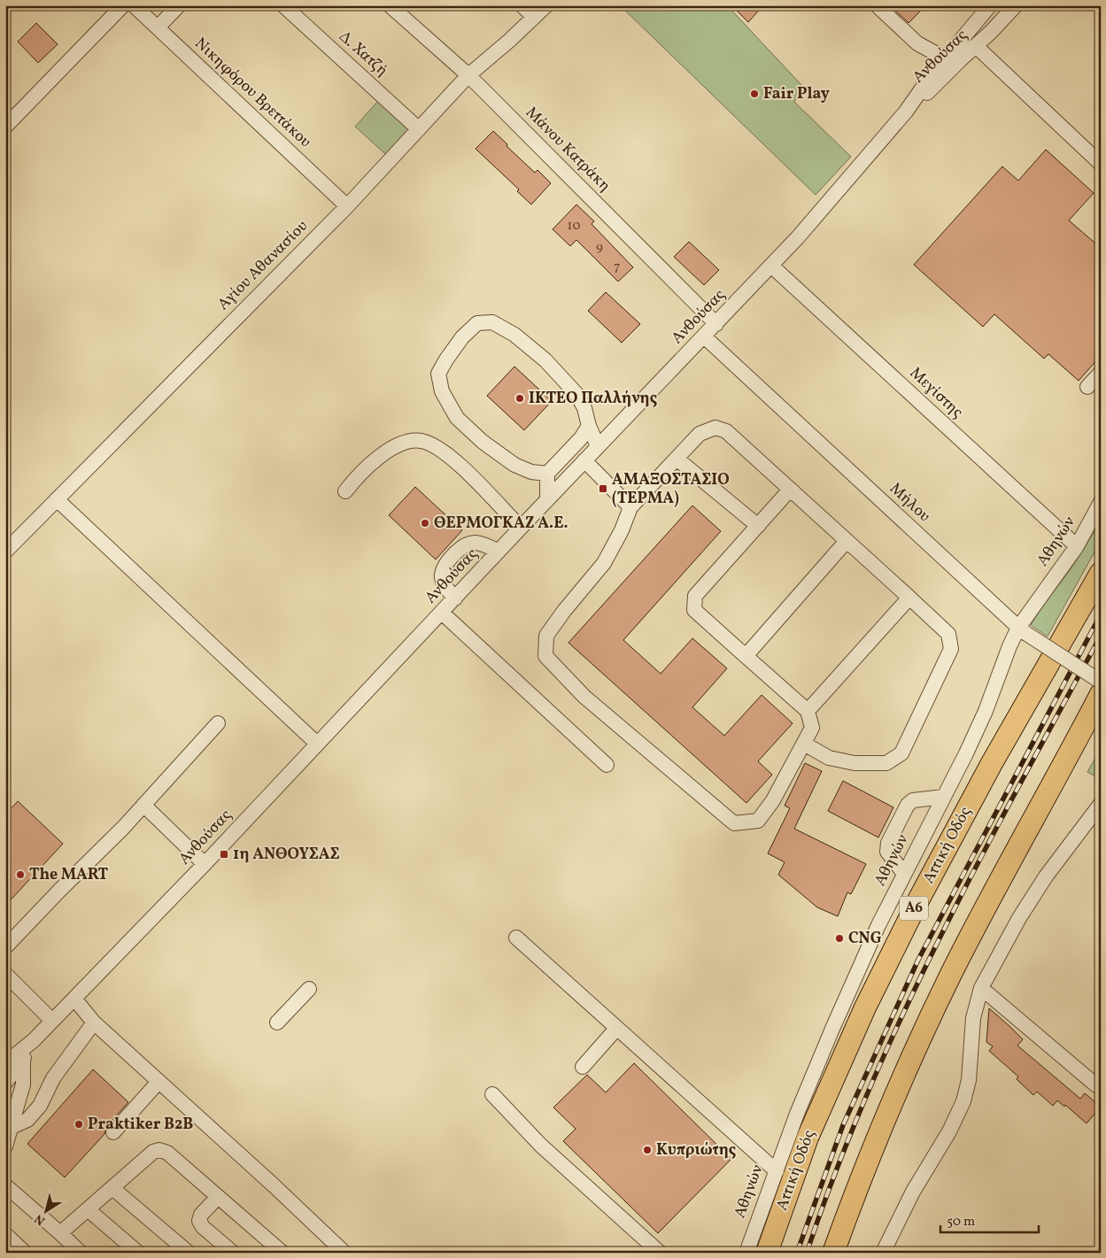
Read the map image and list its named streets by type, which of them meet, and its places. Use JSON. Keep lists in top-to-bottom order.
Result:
{
  "streets": {
    "highway": ["Αττική Οδός", "Α6"],
    "street": [
      "Δ. Χατζή",
      "Ανθούσας",
      "Νικηφόρου Βρεττάκου",
      "Μάνου Κατράκη",
      "Αγίου Αθανασίου",
      "Μεγίστης",
      "Μήλου",
      "Αθηνών"
    ]
  },
  "crossings": [
    ["Δ. Χατζή", "Αγίου Αθανασίου"],
    ["Ανθούσας", "Μάνου Κατράκη"],
    ["Ανθούσας", "Μεγίστης"],
    ["Ανθούσας", "Μήλου"],
    ["Νικηφόρου Βρεττάκου", "Αγίου Αθανασίου"],
    ["Μάνου Κατράκη", "Αγίου Αθανασίου"],
    ["Μεγίστης", "Αθηνών"],
    ["Μήλου", "Αθηνών"]
  ],
  "places": {
    "other": [
      "Fair Play",
      "ΙΚΤΕΟ Παλλήνης",
      "ΘΕΡΜΟΓΚΑΖ Α.Ε.",
      "The MART",
      "CNG",
      "Praktiker B2B",
      "Κυπριώτης"
    ],
    "transit": ["ΑΜΑΞΟΣΤΑΣΙΟ (ΤΕΡΜΑ)", "1η ΑΝΘΟΥΣΑΣ"]
  },
  "house_numbers": ["10", "9", "7"],
  "scale_bar": "50 m",
  "north": "bottom left"
}
